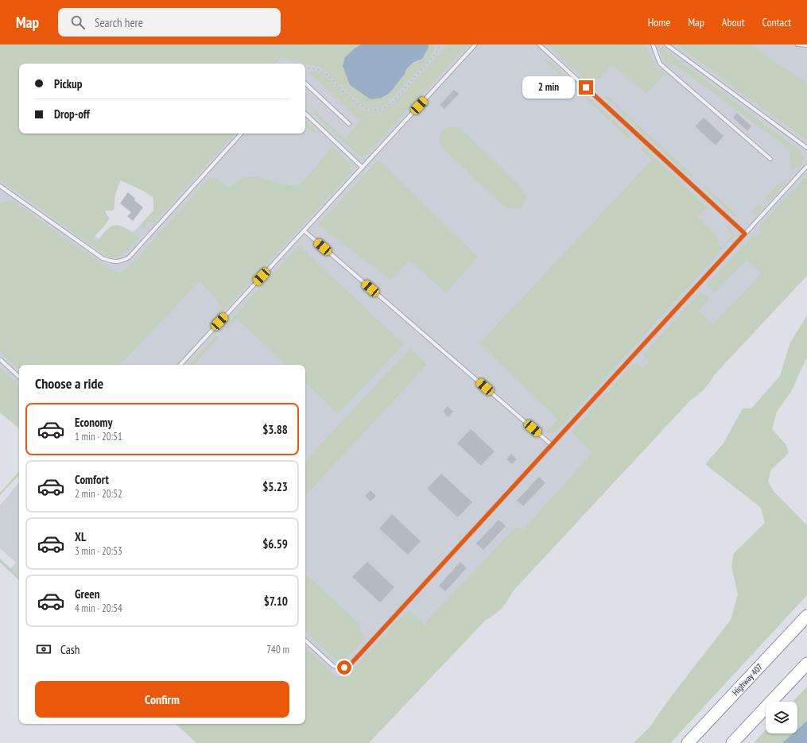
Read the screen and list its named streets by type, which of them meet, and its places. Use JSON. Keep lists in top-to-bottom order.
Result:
{
  "streets": {
    "highway": ["Highway 407"]
  },
  "page": {
    "header": "Map",
    "search": "Search here",
    "nav": [
      "Home",
      "Map",
      "About",
      "Contact"
    ],
    "banner": ["Pickup", "Drop-off"],
    "bubble": "2 min",
    "heading": "Choose a ride",
    "list": [
      {
        "name": "Economy",
        "note": "1 min · 20:51",
        "value": "$3.88"
      },
      {
        "name": "Comfort",
        "note": "2 min · 20:52",
        "value": "$5.23"
      },
      {
        "name": "XL",
        "note": "3 min · 20:53",
        "value": "$6.59"
      },
      {
        "name": "Green",
        "note": "4 min · 20:54",
        "value": "$7.10"
      }
    ],
    "pay": ["Cash", "740 m"],
    "buttons": "Confirm"
  }
}
